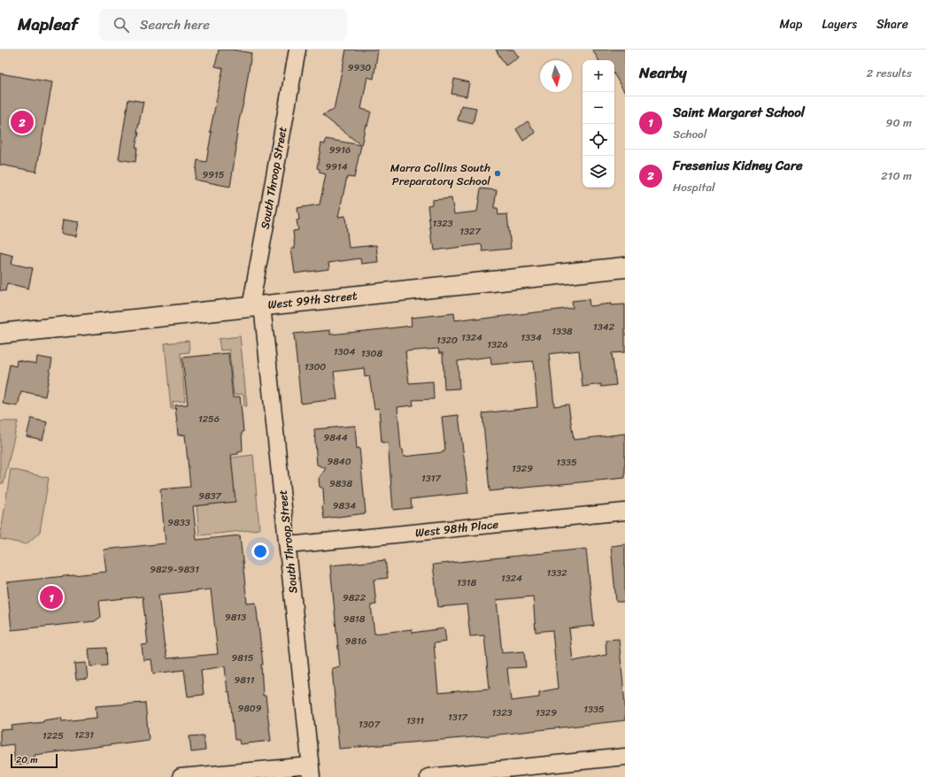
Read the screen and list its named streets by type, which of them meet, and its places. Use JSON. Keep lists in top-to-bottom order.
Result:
{
  "streets": {
    "street": ["South Throop Street", "West 99th Street", "West 98th Place"]
  },
  "crossings": [
    ["South Throop Street", "West 99th Street"],
    ["South Throop Street", "West 98th Place"]
  ],
  "places": ["Marra Collins South Preparatory School"],
  "house_numbers": [
    "9930",
    "9916",
    "9914",
    "9915",
    "1323",
    "1327",
    "1342",
    "1338",
    "1324",
    "1334",
    "1320",
    "1326",
    "1304",
    "1308",
    "1300",
    "1256",
    "9844",
    "9840",
    "1335",
    "1329",
    "1317",
    "9838",
    "9837",
    "9834",
    "9833",
    "9829-9831",
    "1332",
    "1324",
    "1318",
    "9822",
    "9813",
    "9818",
    "9816",
    "9815",
    "9811",
    "9809",
    "1335",
    "1323",
    "1329",
    "1317",
    "1311",
    "1307",
    "1231",
    "1225"
  ],
  "scale_bar": "20 m",
  "north": "bottom",
  "page": {
    "header": "Mapleaf",
    "search": "Search here",
    "nav": ["Map", "Layers", "Share"],
    "heading": ["Nearby", "2 results"],
    "map_buttons": ["+", "−"],
    "list": [
      {
        "mark": "1",
        "name": "Saint Margaret School",
        "note": "School",
        "value": "90 m"
      },
      {
        "mark": "2",
        "name": "Fresenius Kidney Care",
        "note": "Hospital",
        "value": "210 m"
      }
    ],
    "pins": ["2", "1"],
    "scale": "20 m"
  }
}
